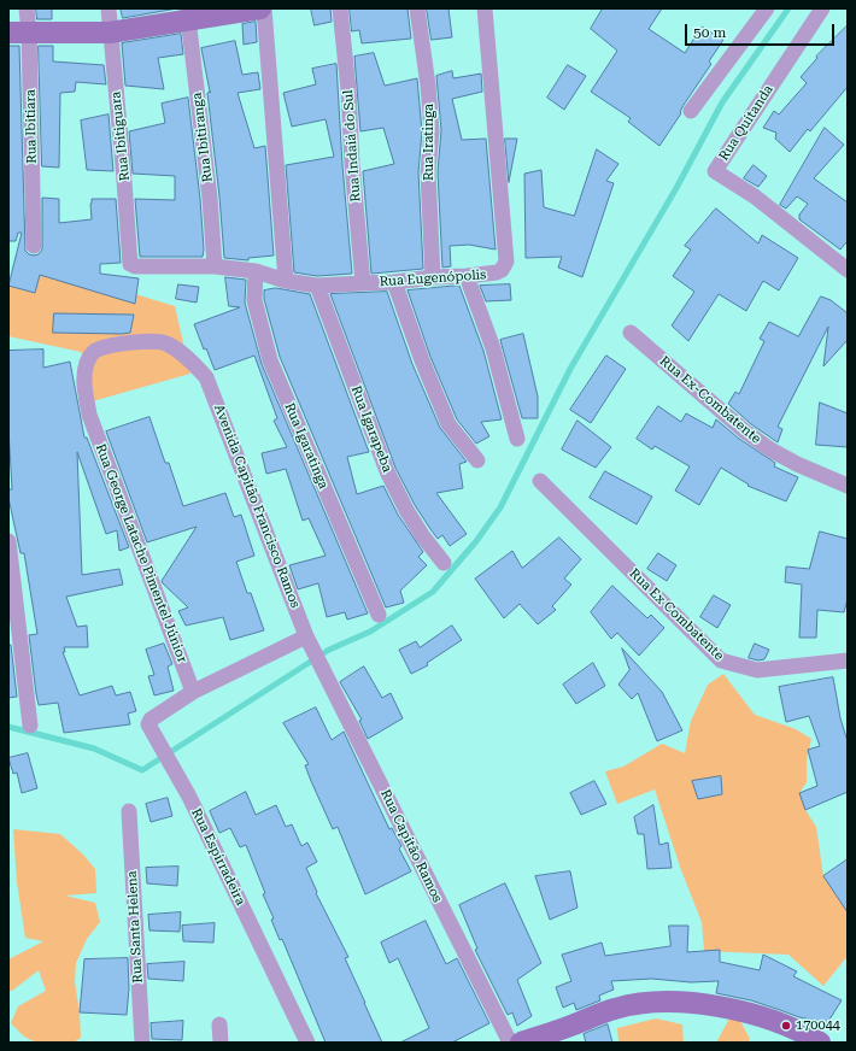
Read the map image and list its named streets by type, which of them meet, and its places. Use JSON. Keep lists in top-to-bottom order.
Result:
{
  "streets": {
    "street": [
      "Rua Quitanda",
      "Rua Ibitiara",
      "Rua Ibitiguara",
      "Rua Ibitiranga",
      "Rua Iratinga",
      "Rua Indaiá do Sul",
      "Rua Eugenópolis",
      "Rua Ex-Combatente",
      "Rua Igarapeba",
      "Rua Igaratinga",
      "Avenida Capitão Francisco Ramos",
      "Rua George Latache Pimentel Júnior",
      "Rua Ex Combatente",
      "Rua Capitão Ramos",
      "Rua Espirradeira",
      "Rua Santa Helena"
    ]
  },
  "crossings": [
    ["Rua Ibitiguara", "Rua Eugenópolis"],
    ["Rua Ibitiranga", "Rua Eugenópolis"],
    ["Rua Iratinga", "Rua Eugenópolis"],
    ["Rua Indaiá do Sul", "Rua Eugenópolis"],
    ["Rua Eugenópolis", "Rua Igarapeba"],
    ["Rua Eugenópolis", "Rua Igaratinga"],
    ["Avenida Capitão Francisco Ramos", "Rua George Latache Pimentel Júnior"],
    ["Avenida Capitão Francisco Ramos", "Rua Capitão Ramos"],
    ["Rua George Latache Pimentel Júnior", "Rua Espirradeira"]
  ],
  "places": ["170044"],
  "scale_bar": "50 m"
}
